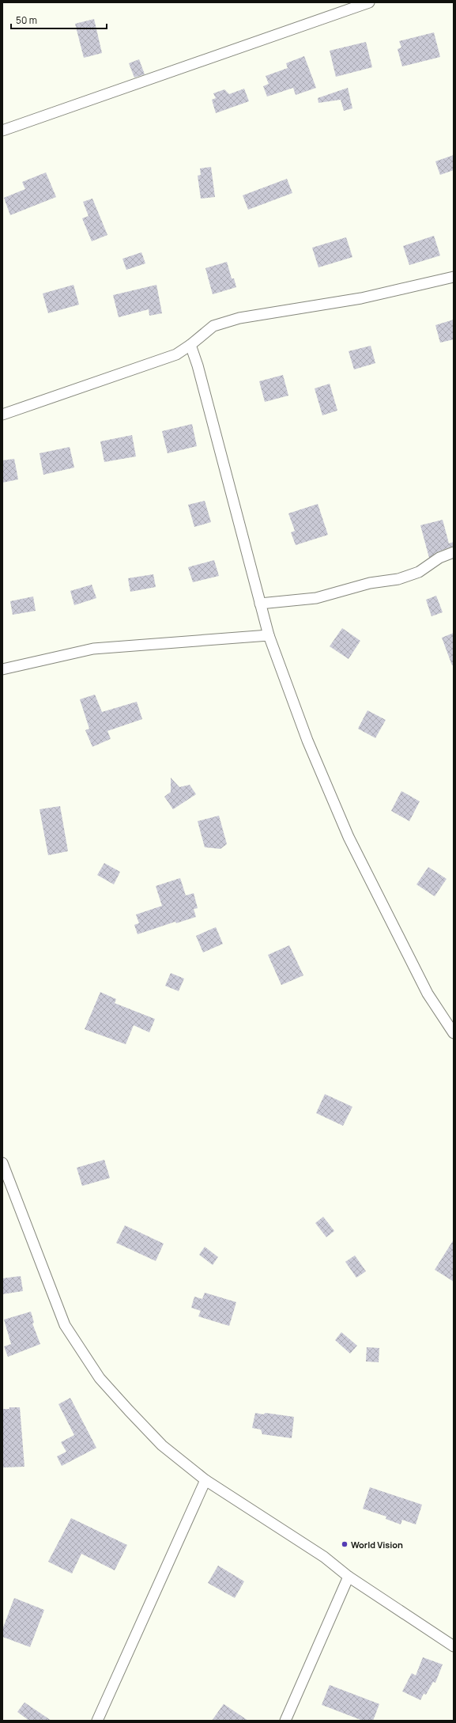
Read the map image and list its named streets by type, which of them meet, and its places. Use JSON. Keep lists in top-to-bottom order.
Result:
{
  "places": ["World Vision"],
  "scale_bar": "50 m"
}
